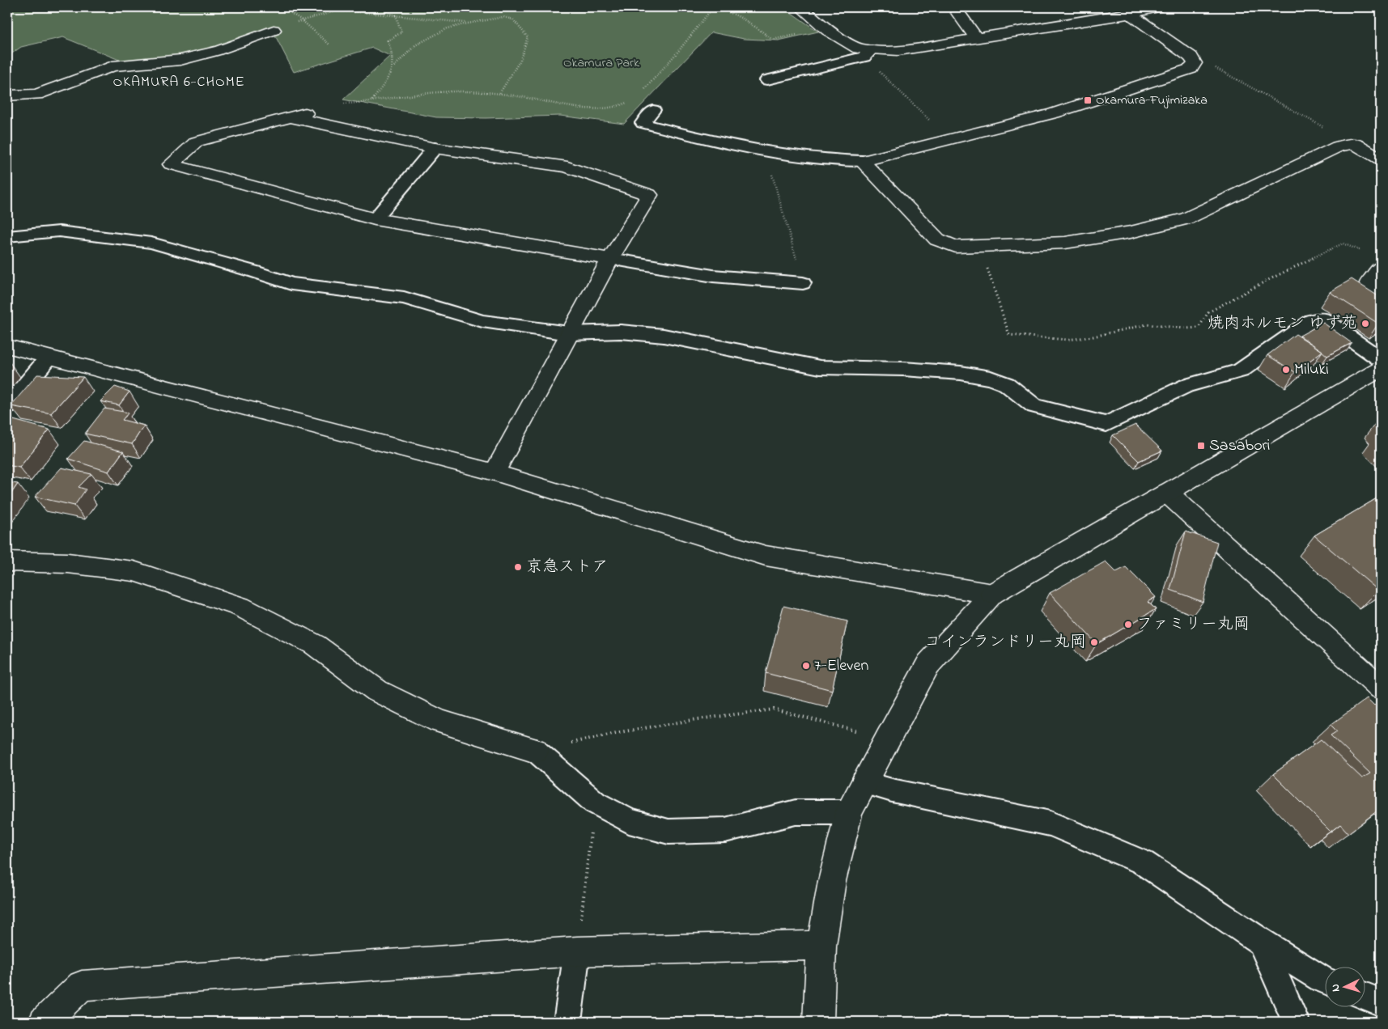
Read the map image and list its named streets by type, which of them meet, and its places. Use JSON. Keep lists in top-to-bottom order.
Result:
{
  "districts": ["OKAMURA 6-CHOME"],
  "parks": ["Okamura Park"],
  "places": {
    "transit": ["Okamura-Fujimizaka", "Sasabori"],
    "other": [
      "焼肉ホルモン ゆず苑",
      "Miluki",
      "京急ストア",
      "ファミリー丸岡",
      "コインランドリー丸岡",
      "7-Eleven"
    ]
  },
  "north": "left"
}
